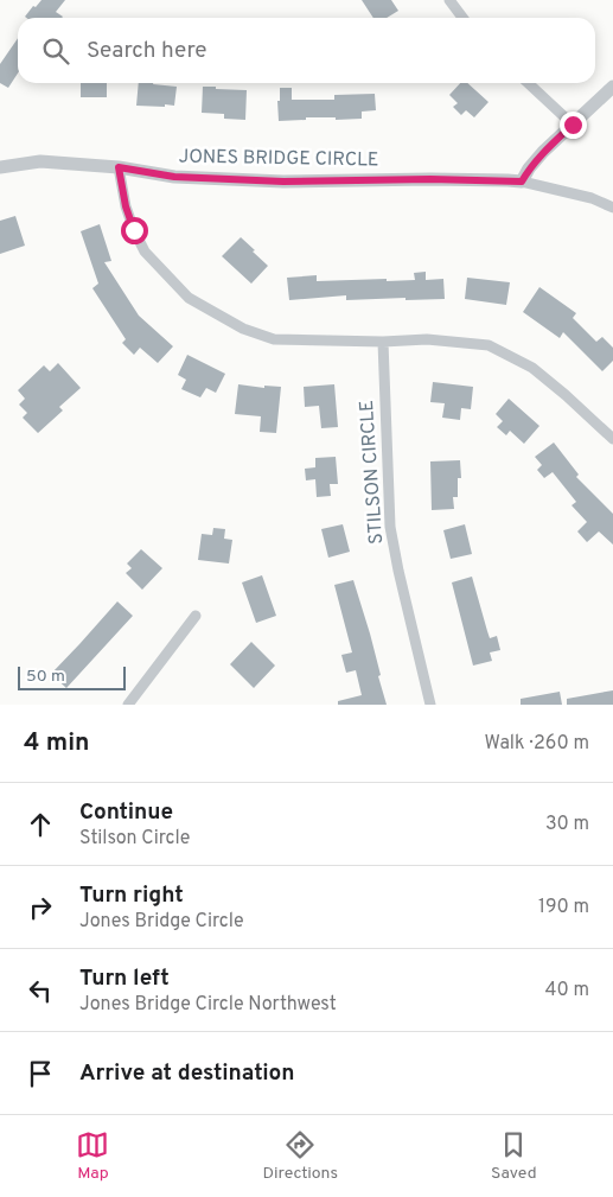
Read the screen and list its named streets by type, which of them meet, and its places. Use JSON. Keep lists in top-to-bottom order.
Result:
{
  "streets": {
    "street": ["JONES BRIDGE CIRCLE", "STILSON CIRCLE"]
  },
  "scale_bar": "50 m",
  "page": {
    "search": "Search here",
    "scale": "50 m",
    "heading": ["4 min", "Walk · 260 m"],
    "list": [
      ["Continue", "Stilson Circle", "30 m"],
      ["Turn right", "Jones Bridge Circle", "190 m"],
      ["Turn left", "Jones Bridge Circle Northwest", "40 m"],
      "Arrive at destination"
    ],
    "nav": ["Map", "Directions", "Saved"]
  }
}
